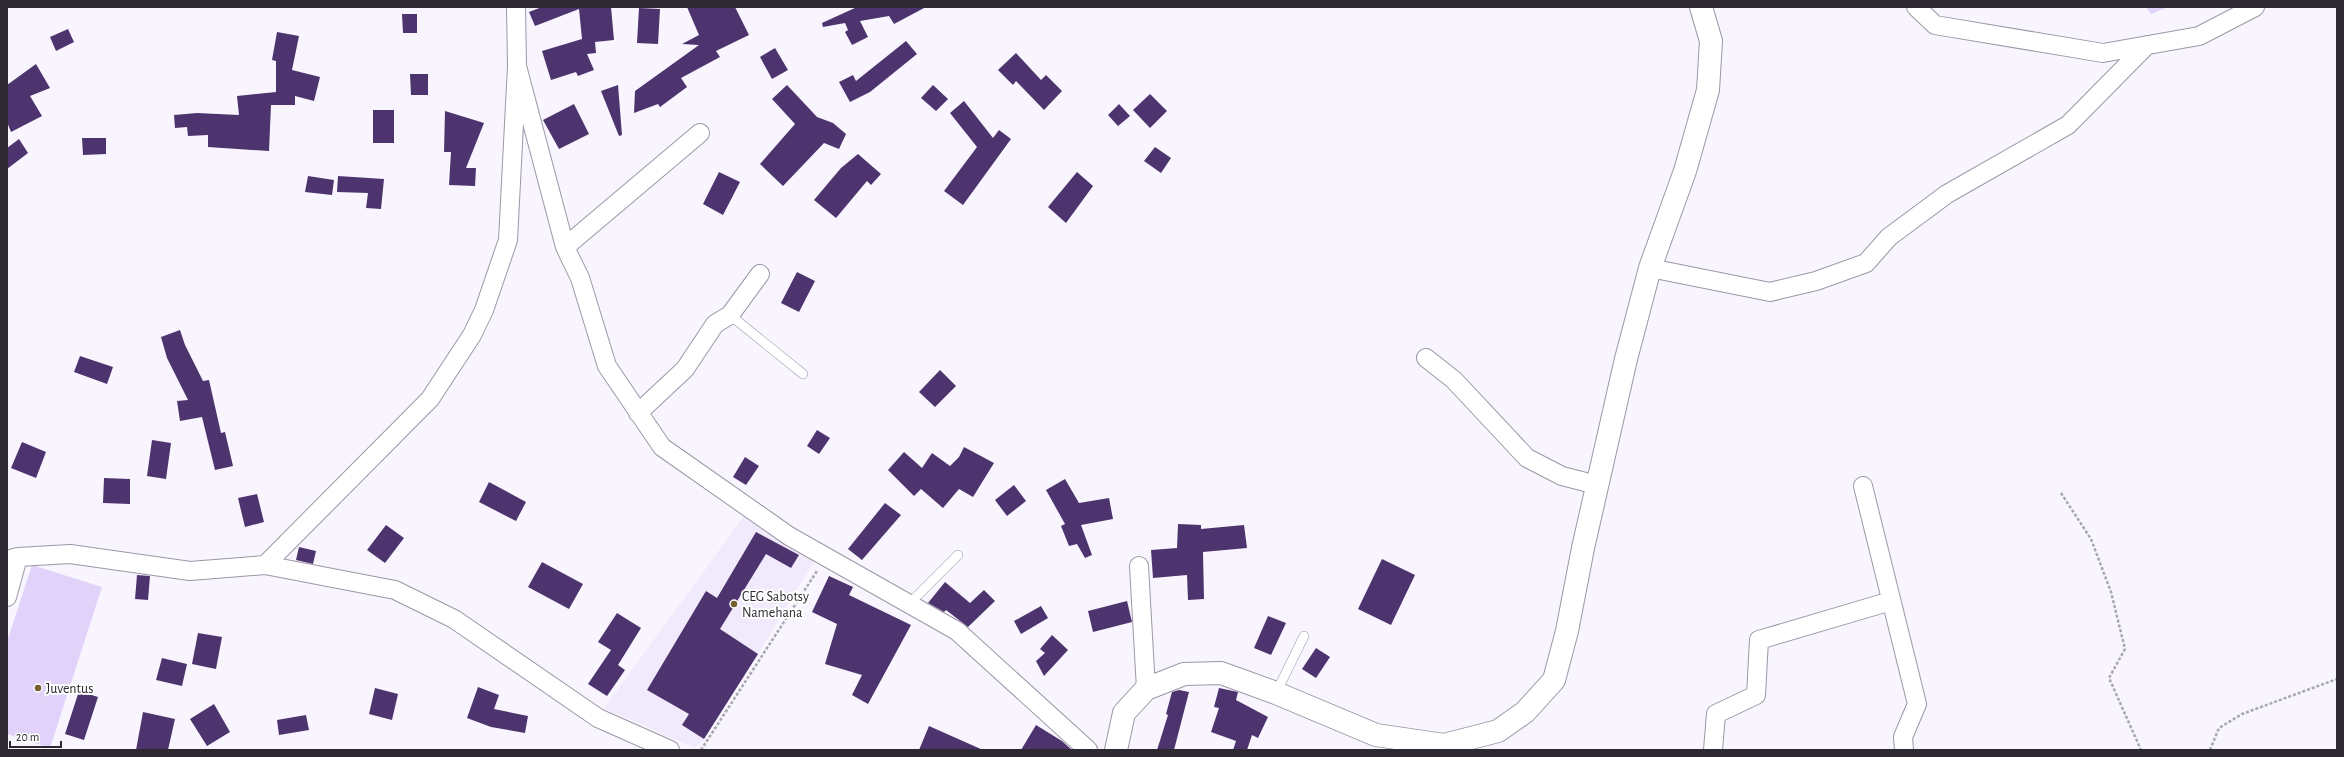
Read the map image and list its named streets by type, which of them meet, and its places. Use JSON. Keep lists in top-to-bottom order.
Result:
{
  "places": ["CEG Sabotsy Namehana", "Juventus"],
  "scale_bar": "20 m"
}
